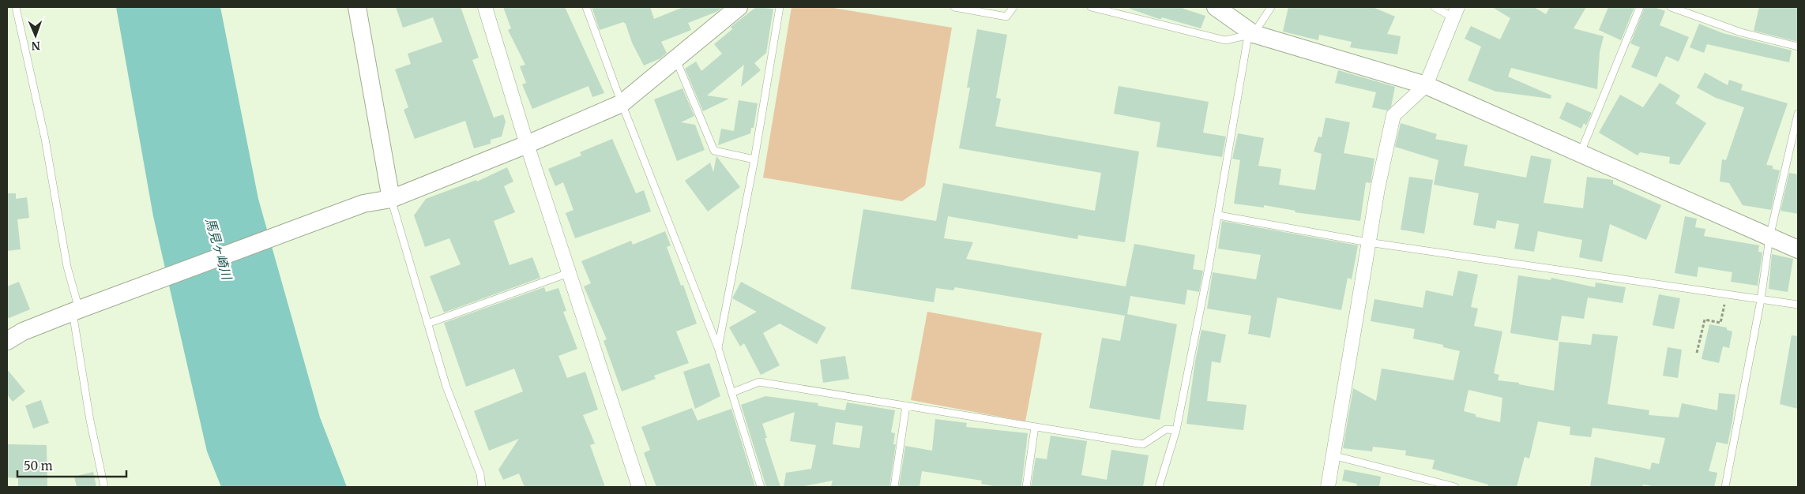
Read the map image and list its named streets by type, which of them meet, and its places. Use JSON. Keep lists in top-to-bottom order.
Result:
{
  "water": ["馬見ヶ崎川"],
  "scale_bar": "50 m",
  "north": "bottom"
}
